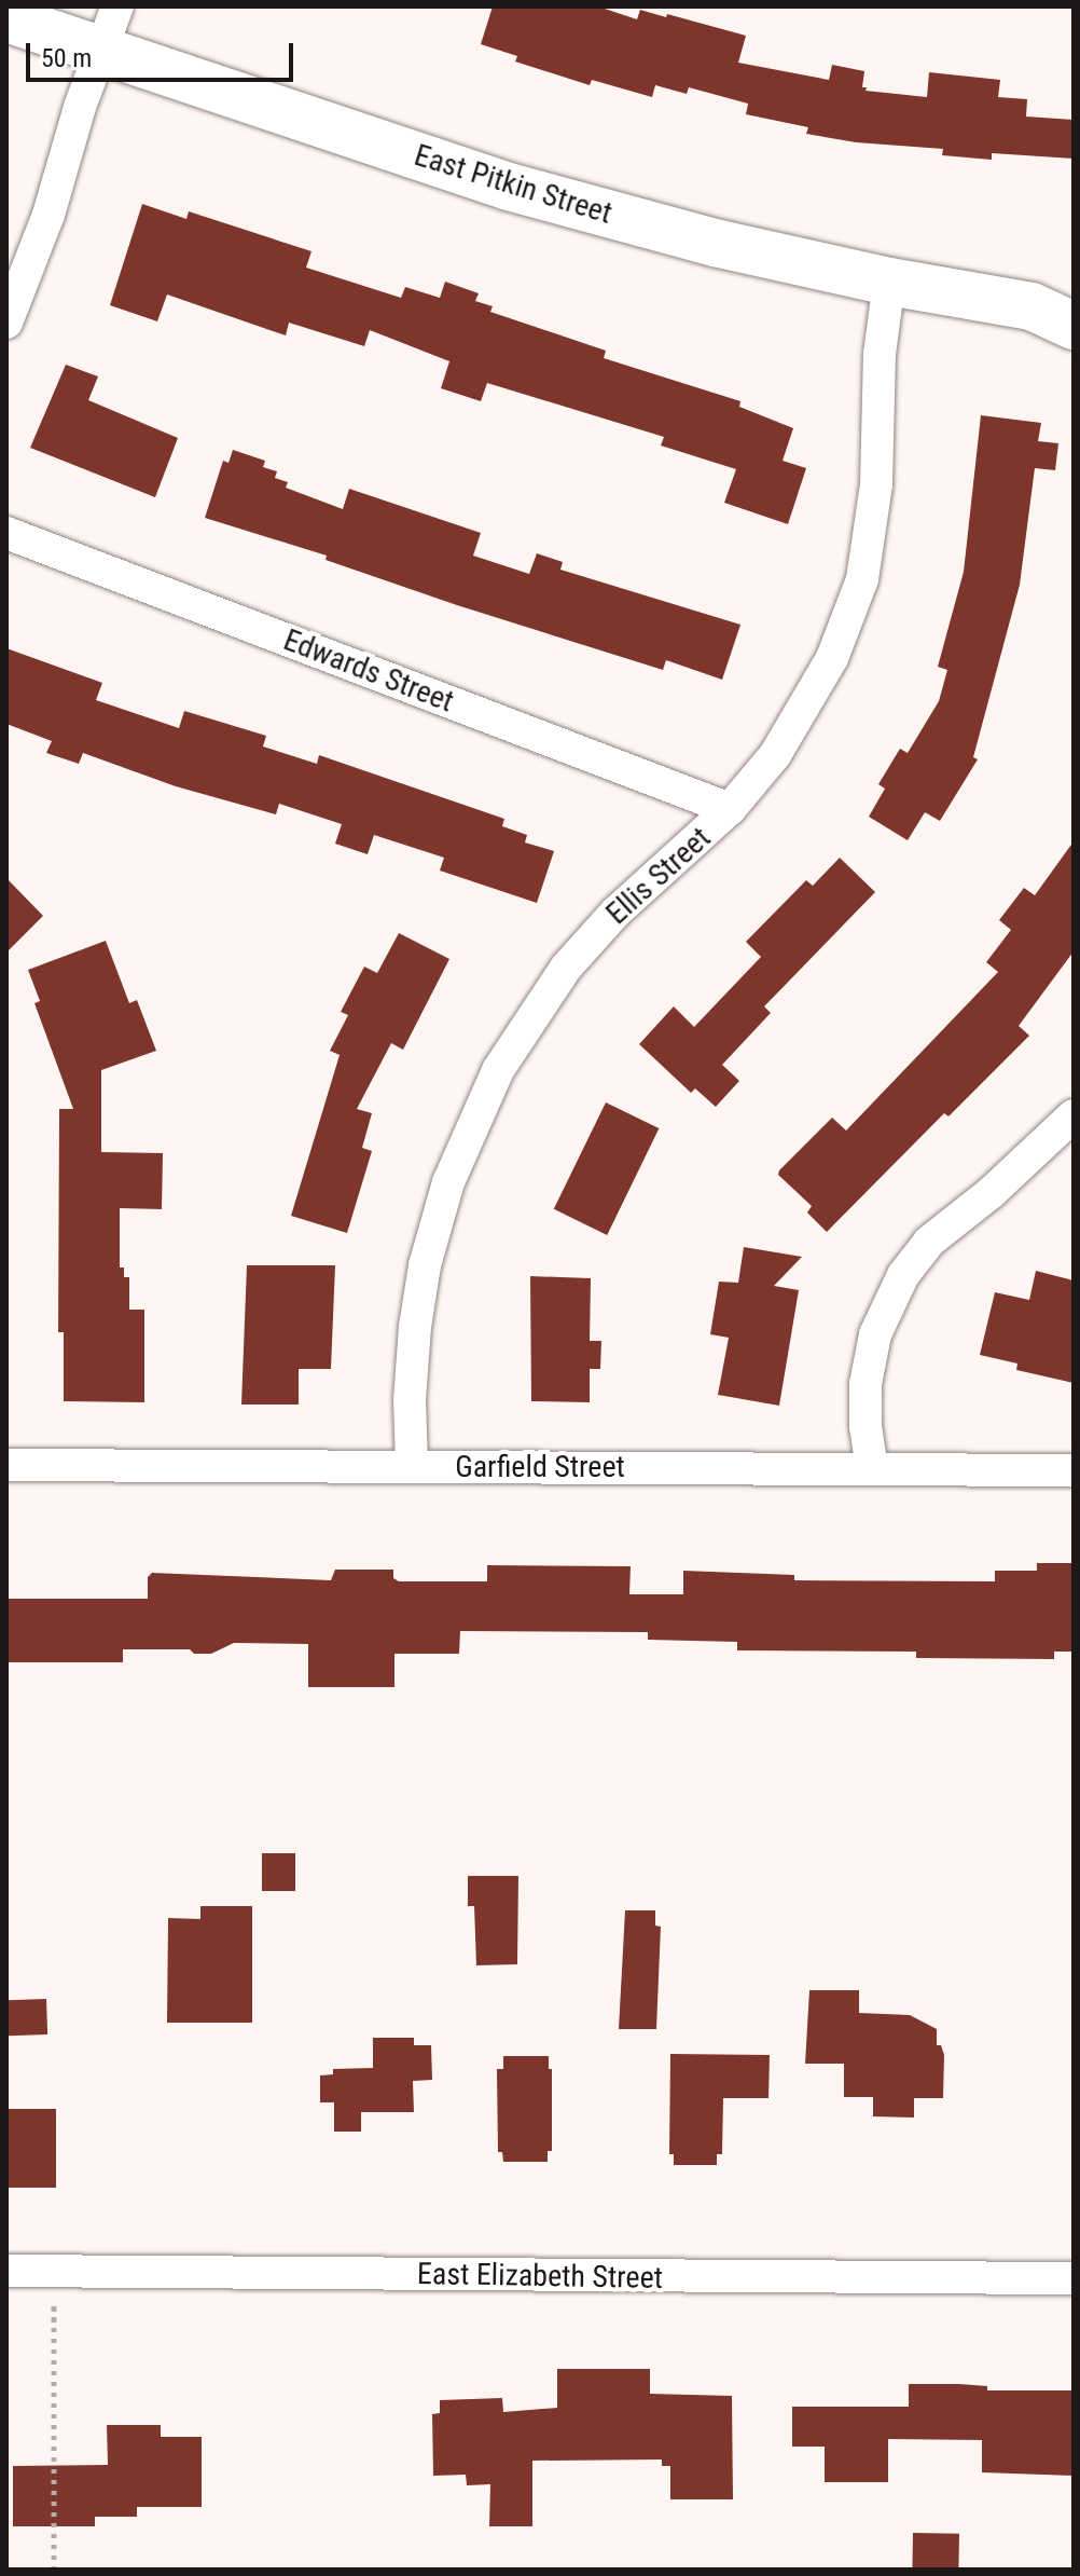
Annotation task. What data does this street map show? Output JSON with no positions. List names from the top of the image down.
{
  "streets": {
    "street": [
      "East Pitkin Street",
      "Edwards Street",
      "Ellis Street",
      "Garfield Street",
      "East Elizabeth Street"
    ]
  },
  "crossings": [
    ["East Pitkin Street", "Ellis Street"],
    ["Edwards Street", "Ellis Street"],
    ["Ellis Street", "Garfield Street"]
  ],
  "scale_bar": "50 m"
}
